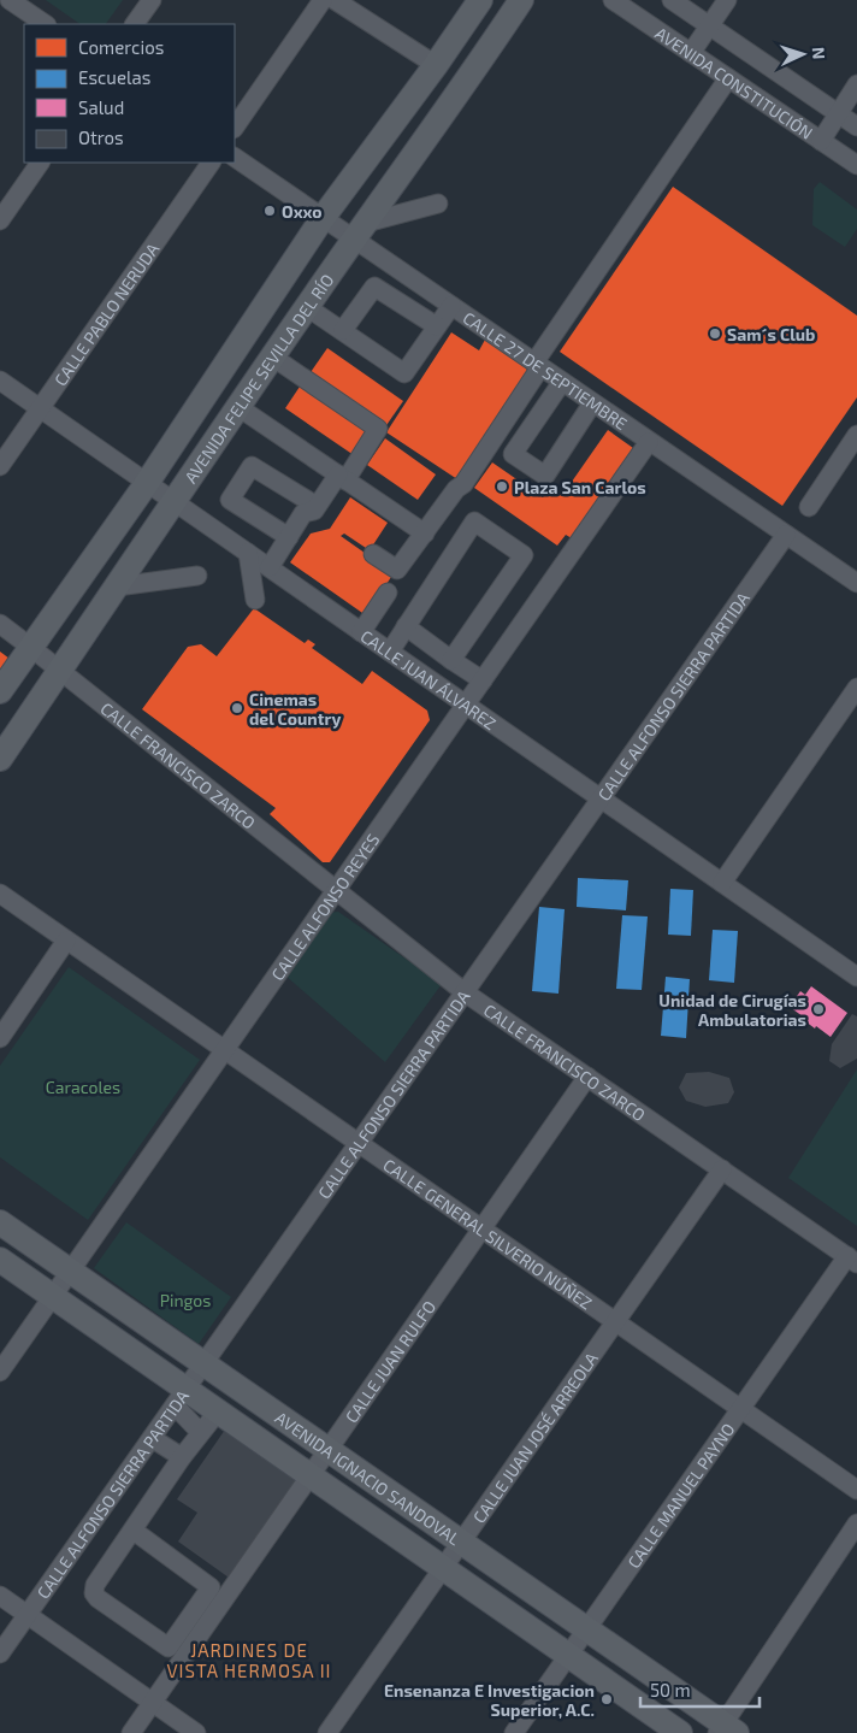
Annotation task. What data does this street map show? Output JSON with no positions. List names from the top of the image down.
{
  "streets": {
    "main road": ["AVENIDA FELIPE SEVILLA DEL RÍO", "AVENIDA IGNACIO SANDOVAL"],
    "street": [
      "AVENIDA CONSTITUCIÓN",
      "CALLE PABLO NERUDA",
      "CALLE 27 DE SEPTIEMBRE",
      "CALLE JUAN ÁLVAREZ",
      "CALLE ALFONSO SIERRA PARTIDA",
      "CALLE FRANCISCO ZARCO",
      "CALLE ALFONSO REYES",
      "CALLE GENERAL SILVERIO NÚÑEZ",
      "CALLE JUAN RULFO",
      "CALLE JUAN JOSÉ ARREOLA",
      "CALLE MANUEL PAYNO"
    ]
  },
  "crossings": [
    ["CALLE PABLO NERUDA", "CALLE JUAN ÁLVAREZ"],
    ["CALLE 27 DE SEPTIEMBRE", "AVENIDA FELIPE SEVILLA DEL RÍO"],
    ["CALLE 27 DE SEPTIEMBRE", "CALLE ALFONSO SIERRA PARTIDA"],
    ["CALLE 27 DE SEPTIEMBRE", "CALLE ALFONSO REYES"],
    ["AVENIDA FELIPE SEVILLA DEL RÍO", "CALLE JUAN ÁLVAREZ"],
    ["AVENIDA FELIPE SEVILLA DEL RÍO", "CALLE FRANCISCO ZARCO"],
    ["CALLE JUAN ÁLVAREZ", "CALLE ALFONSO SIERRA PARTIDA"],
    ["CALLE JUAN ÁLVAREZ", "CALLE ALFONSO REYES"],
    ["CALLE ALFONSO SIERRA PARTIDA", "CALLE FRANCISCO ZARCO"],
    ["CALLE ALFONSO SIERRA PARTIDA", "CALLE GENERAL SILVERIO NÚÑEZ"],
    ["CALLE ALFONSO SIERRA PARTIDA", "AVENIDA IGNACIO SANDOVAL"],
    ["CALLE FRANCISCO ZARCO", "CALLE ALFONSO REYES"],
    ["CALLE FRANCISCO ZARCO", "CALLE JUAN RULFO"],
    ["CALLE FRANCISCO ZARCO", "CALLE JUAN JOSÉ ARREOLA"],
    ["CALLE FRANCISCO ZARCO", "CALLE MANUEL PAYNO"],
    ["CALLE ALFONSO REYES", "CALLE GENERAL SILVERIO NÚÑEZ"],
    ["CALLE ALFONSO REYES", "AVENIDA IGNACIO SANDOVAL"],
    ["CALLE GENERAL SILVERIO NÚÑEZ", "CALLE JUAN RULFO"],
    ["CALLE GENERAL SILVERIO NÚÑEZ", "CALLE JUAN JOSÉ ARREOLA"],
    ["CALLE GENERAL SILVERIO NÚÑEZ", "CALLE MANUEL PAYNO"],
    ["CALLE JUAN RULFO", "AVENIDA IGNACIO SANDOVAL"],
    ["CALLE JUAN JOSÉ ARREOLA", "AVENIDA IGNACIO SANDOVAL"],
    ["AVENIDA IGNACIO SANDOVAL", "CALLE MANUEL PAYNO"]
  ],
  "districts": ["JARDINES DE VISTA HERMOSA II"],
  "parks": ["Caracoles", "Pingos"],
  "places": [
    "Oxxo",
    "Sam´s Club",
    "Plaza San Carlos",
    "Cinemas del Country",
    "Unidad de Cirugías Ambulatorias",
    "Ensenanza E Investigacion Superior, A.C."
  ],
  "legend": [
    "Comercios",
    "Escuelas",
    "Salud",
    "Otros"
  ],
  "scale_bar": "50 m",
  "north": "right"
}
